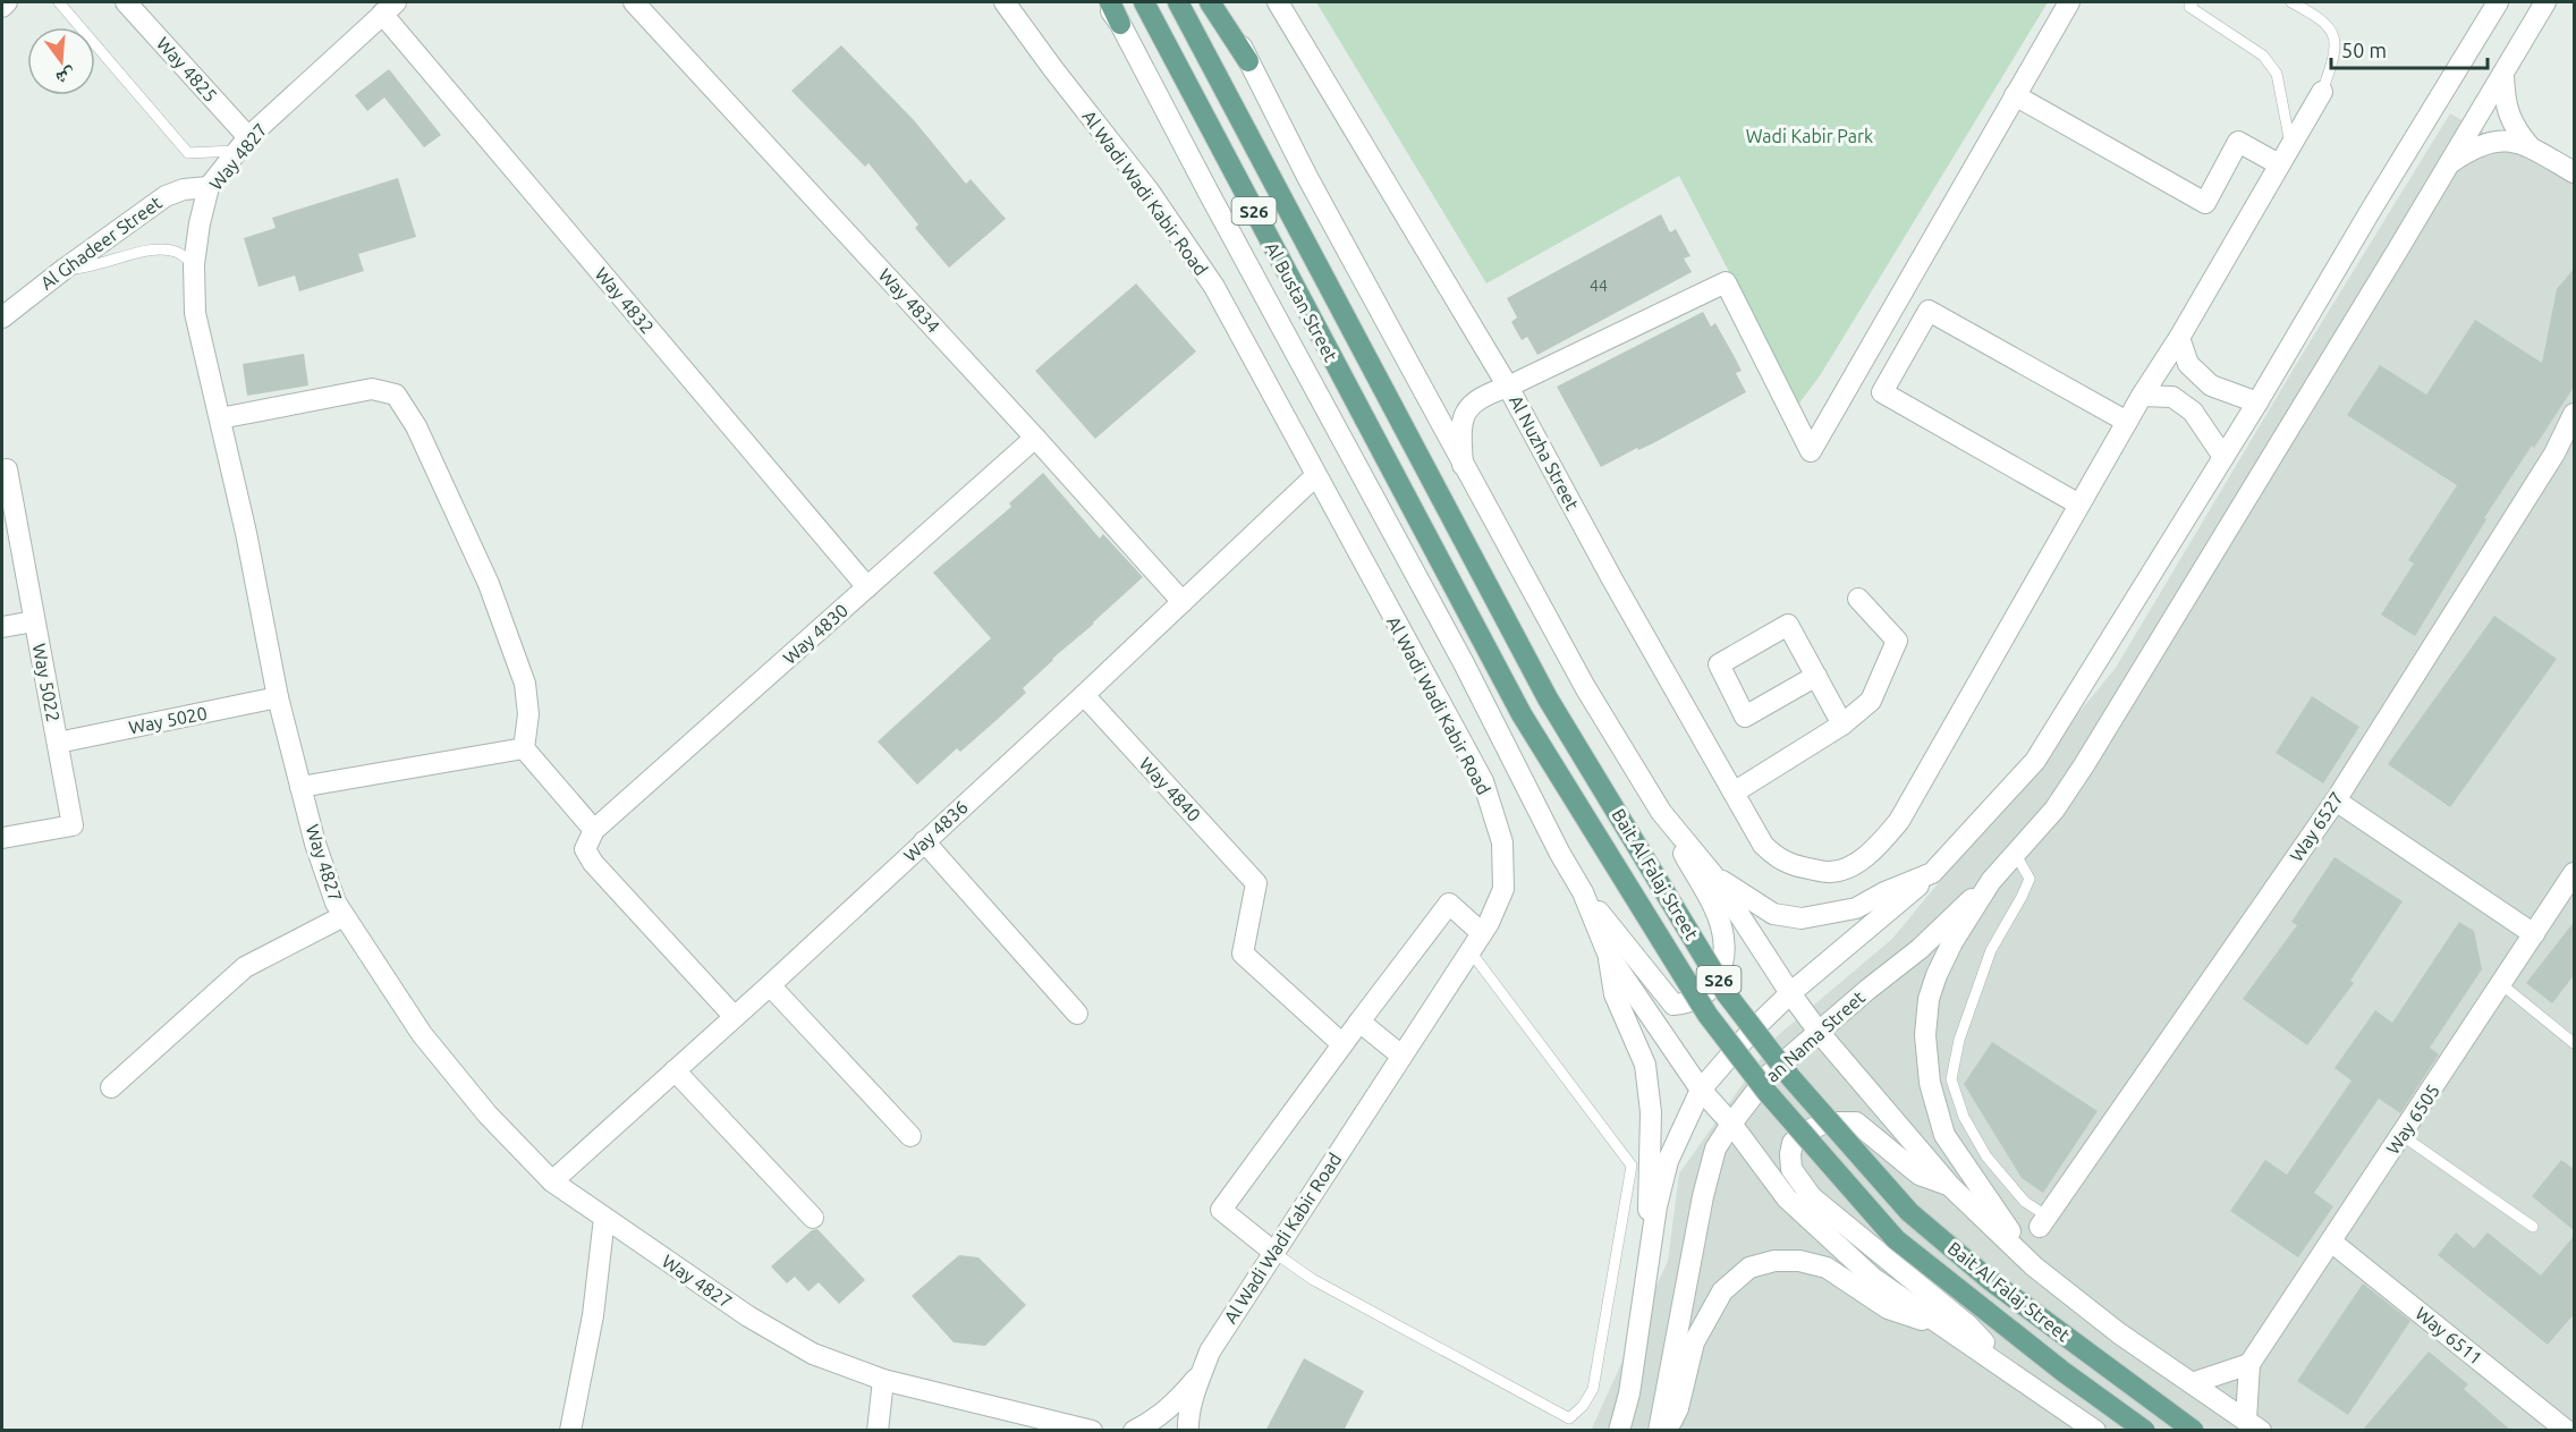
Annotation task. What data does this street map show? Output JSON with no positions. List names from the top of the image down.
{
  "streets": {
    "main road": ["S26", "Al Bustan Street", "Bait Al Falaj Street"],
    "street": [
      "Way 4825",
      "Way 4827",
      "Al Wadi Wadi Kabir Road",
      "Al Ghadeer Street",
      "Way 4832",
      "Way 4834",
      "Al Nuzha Street",
      "Way 4830",
      "Way 5022",
      "Way 5020",
      "Way 4840",
      "Way 6527",
      "Way 4836",
      "an Nama Street",
      "Way 6505",
      "Way 6511"
    ]
  },
  "crossings": [
    ["Way 4825", "Way 4827"],
    ["Way 4827", "Al Ghadeer Street"],
    ["Way 4827", "Way 4832"],
    ["Way 4827", "Way 5020"],
    ["Way 4827", "Way 4836"],
    ["Al Wadi Wadi Kabir Road", "Way 4836"],
    ["Way 4832", "Way 4830"],
    ["Way 4834", "Way 4830"],
    ["Way 4834", "Way 4836"],
    ["Al Bustan Street", "Bait Al Falaj Street"],
    ["Way 5022", "Way 5020"],
    ["Way 4840", "Way 4836"],
    ["Way 6505", "Way 6511"]
  ],
  "parks": ["Wadi Kabir Park"],
  "house_numbers": ["44"],
  "scale_bar": "50 m",
  "north": "bottom"
}
